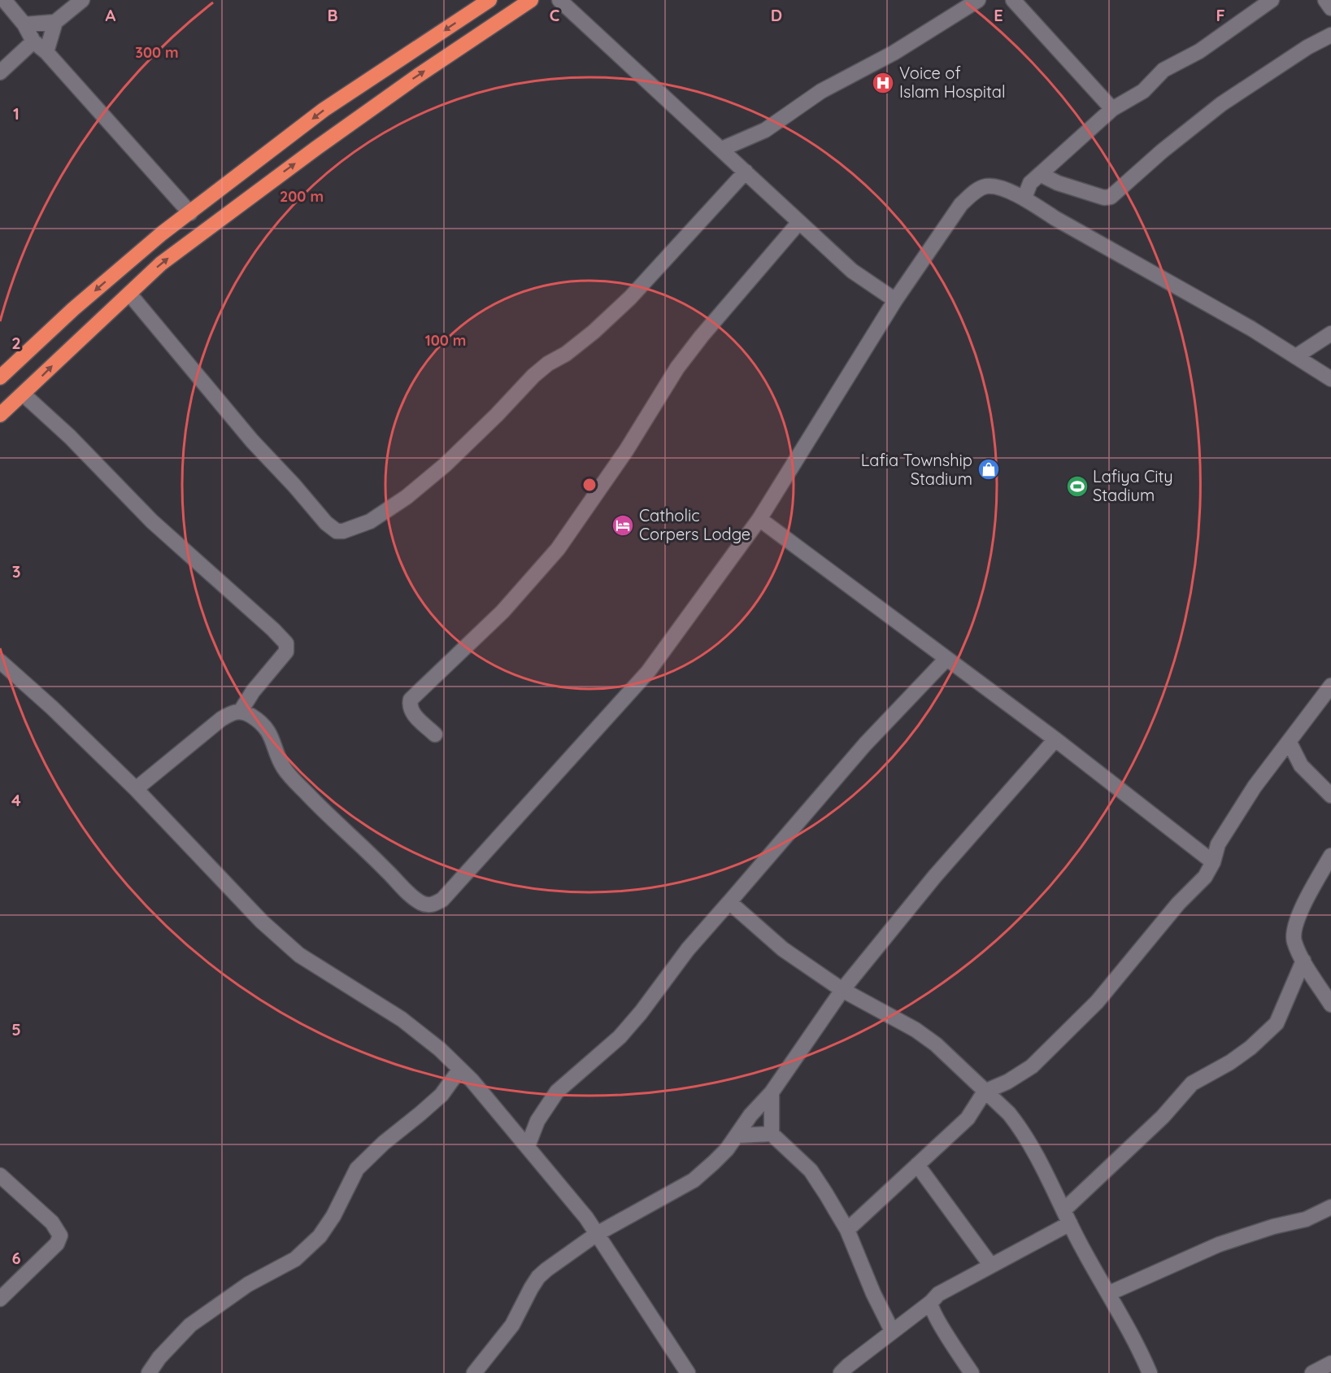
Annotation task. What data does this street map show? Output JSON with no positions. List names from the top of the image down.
{
  "places": {
    "hospital": ["Voice of Islam Hospital"],
    "shop": ["Lafia Township Stadium"],
    "sports": ["Lafiya City Stadium"],
    "hotel": ["Catholic Corpers Lodge"]
  },
  "grid": {
    "columns": [
      "A",
      "B",
      "C",
      "D",
      "E",
      "F"
    ],
    "rows": [
      "1",
      "2",
      "3",
      "4",
      "5",
      "6"
    ]
  },
  "rings": ["300 m", "200 m", "100 m"]
}
